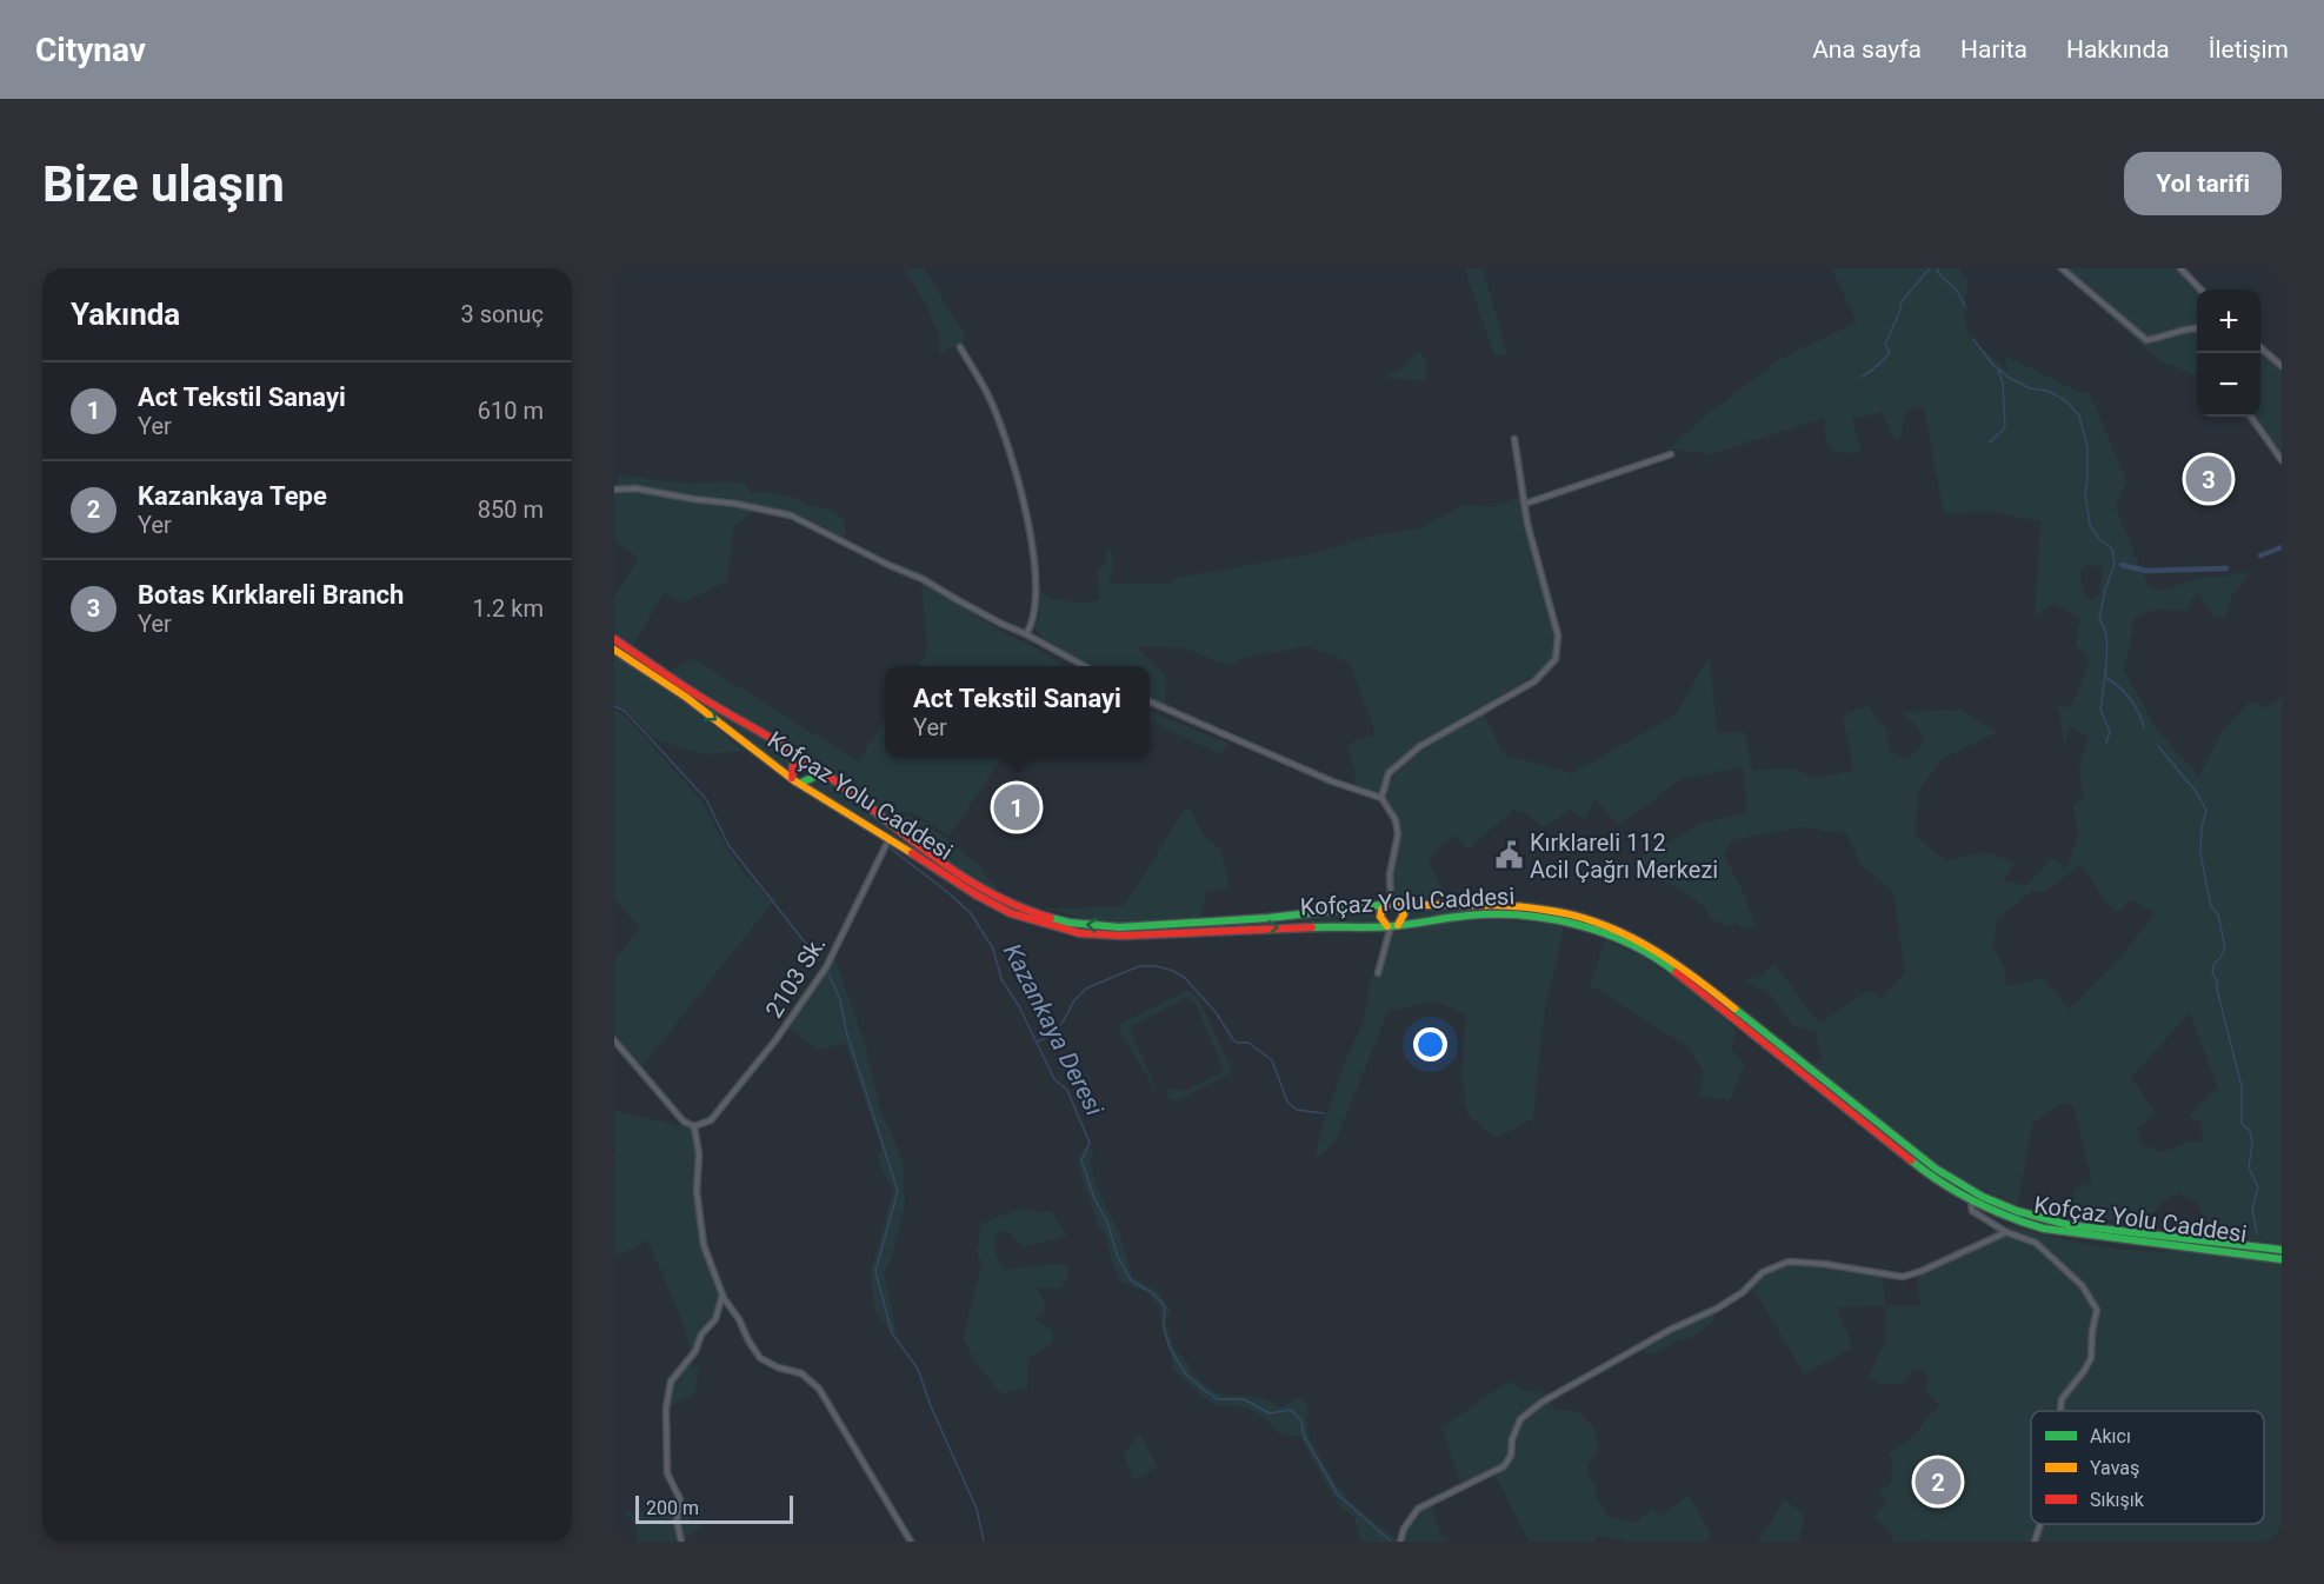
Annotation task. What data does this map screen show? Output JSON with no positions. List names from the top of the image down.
{
  "streets": {
    "main road": ["Kofçaz Yolu Caddesi"],
    "street": ["2103 Sk."]
  },
  "crossings": [
    ["Kofçaz Yolu Caddesi", "2103 Sk."]
  ],
  "water": ["Kazankaya Deresi"],
  "places": {
    "public building": ["Kırklareli 112 Acil Çağrı Merkezi"]
  },
  "legend": ["Akıcı", "Yavaş", "Sıkışık"],
  "scale_bar": "200 m",
  "page": {
    "header": "Citynav",
    "nav": [
      "Ana sayfa",
      "Harita",
      "Hakkında",
      "İletişim"
    ],
    "buttons": "Yol tarifi",
    "title": "Bize ulaşın",
    "heading": ["Yakında", "3 sonuç"],
    "map_buttons": ["+", "−"],
    "list": [
      {
        "mark": "1",
        "name": "Act Tekstil Sanayi",
        "note": "Yer",
        "value": "610 m"
      },
      {
        "mark": "2",
        "name": "Kazankaya Tepe",
        "note": "Yer",
        "value": "850 m"
      },
      {
        "mark": "3",
        "name": "Botas Kırklareli Branch",
        "note": "Yer",
        "value": "1.2 km"
      }
    ],
    "pins": ["3", "1", "2"],
    "popup": ["Act Tekstil Sanayi", "Yer"],
    "scale": "200 m"
  }
}
